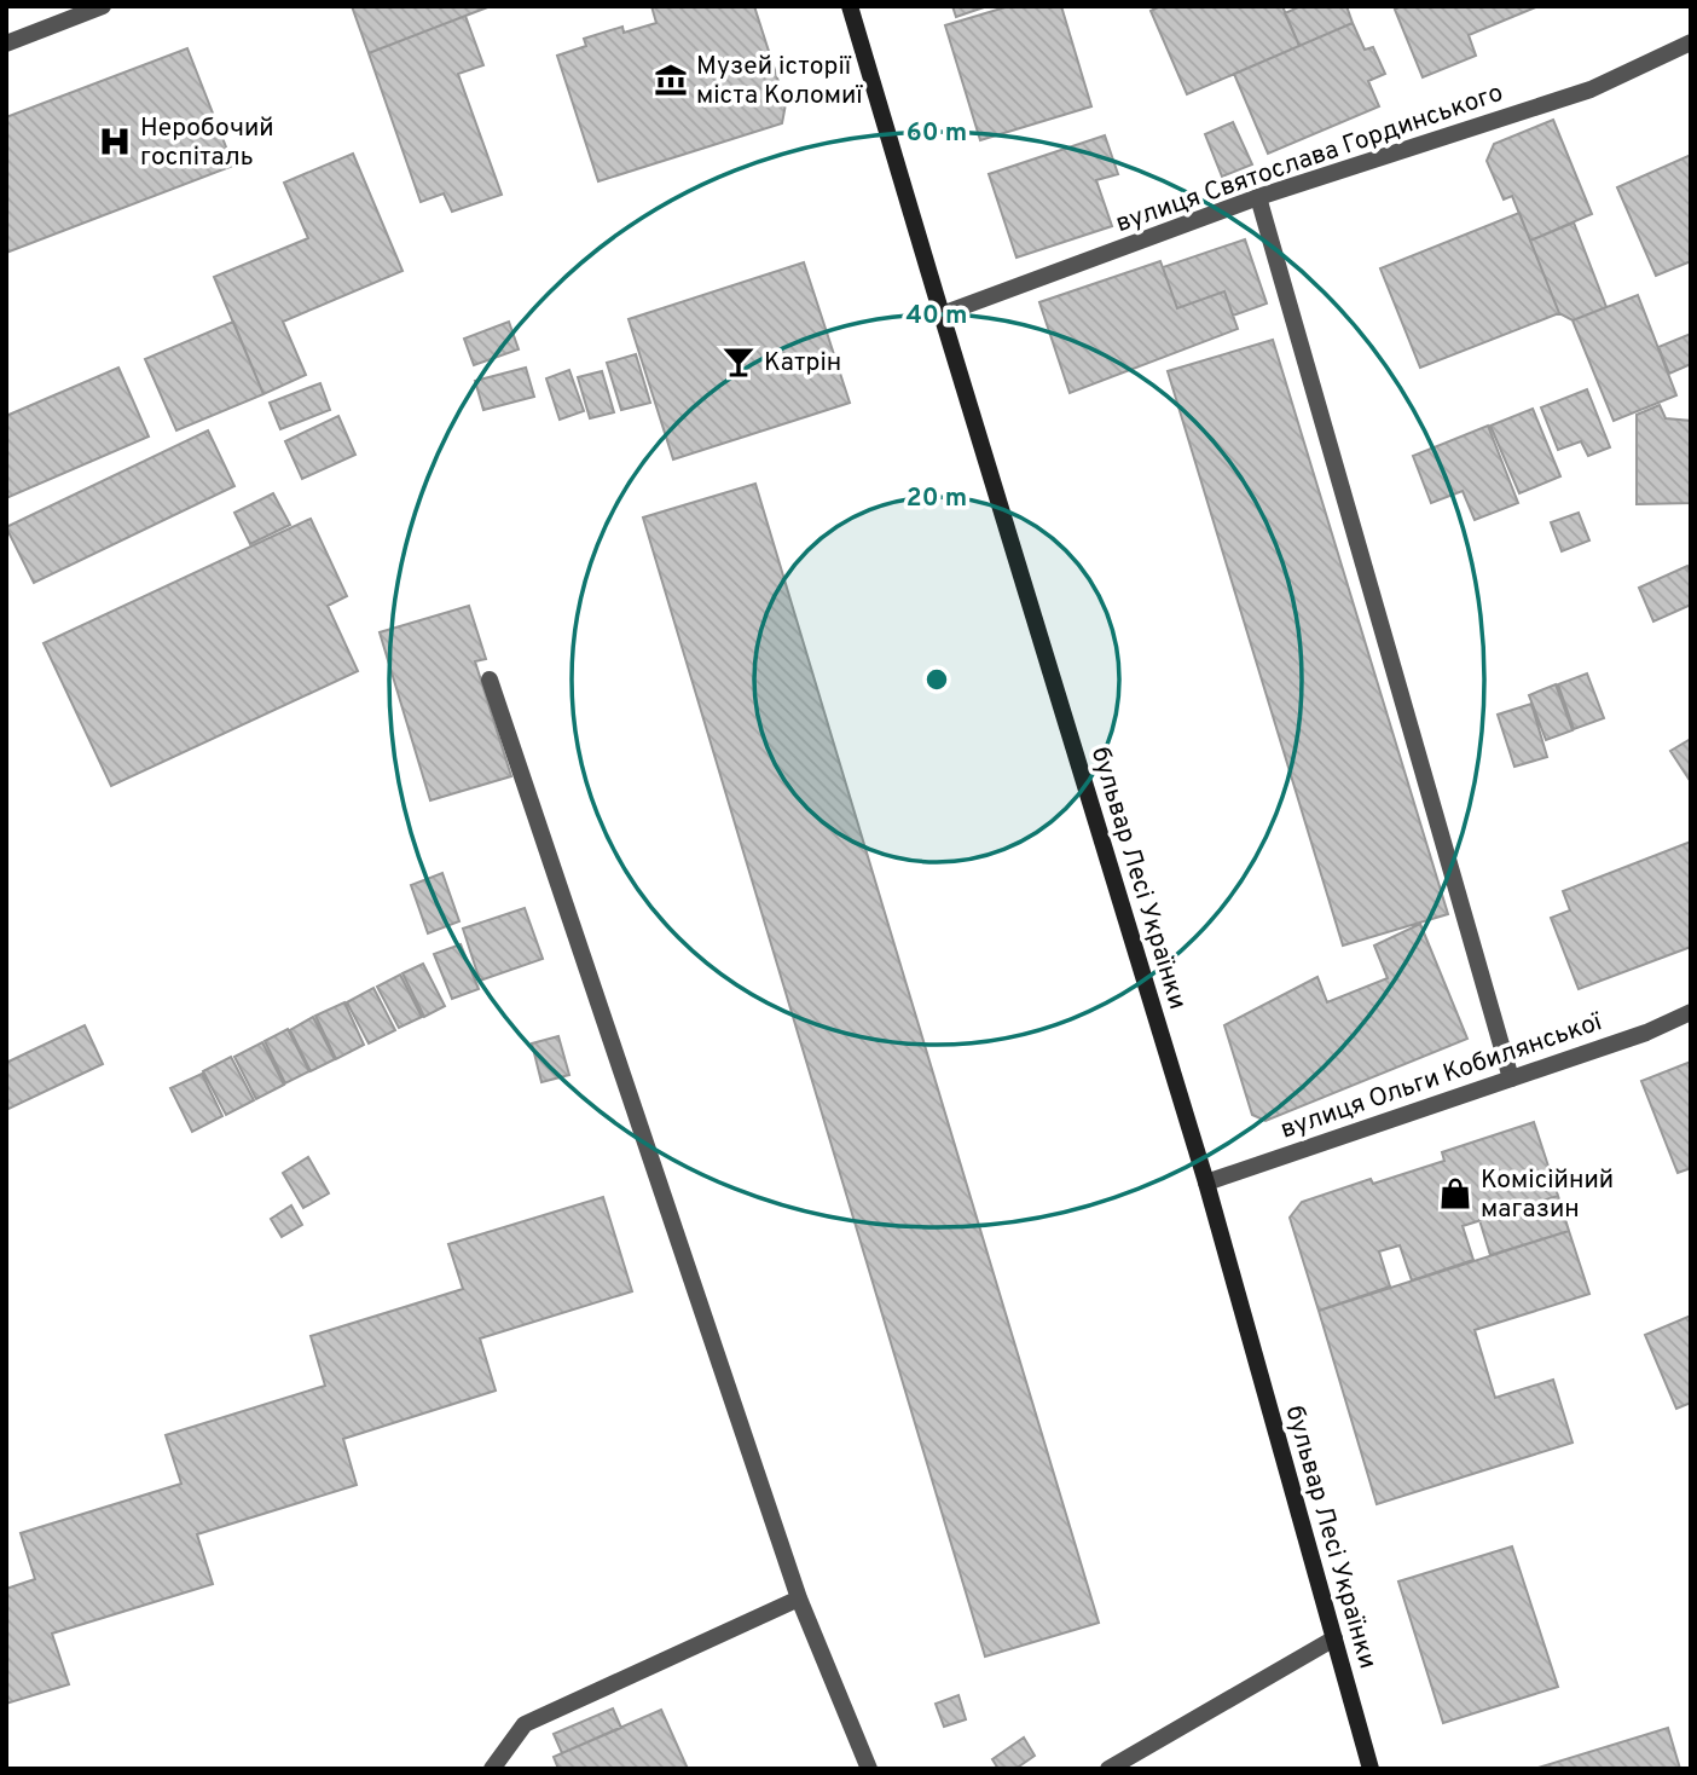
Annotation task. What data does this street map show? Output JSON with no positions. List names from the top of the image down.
{
  "streets": {
    "street": ["вулиця Святослава Гординського", "бульвар Лесі Українки", "вулиця Ольги Кобилянської"]
  },
  "crossings": [
    ["вулиця Святослава Гординського", "бульвар Лесі Українки"],
    ["бульвар Лесі Українки", "вулиця Ольги Кобилянської"]
  ],
  "places": {
    "museum": ["Музей історії міста Коломиї"],
    "hospital": ["Неробочий госпіталь"],
    "bar": ["Катрін"],
    "shop": ["Комісійний магазин"]
  },
  "rings": ["60 m", "40 m", "20 m"]
}
